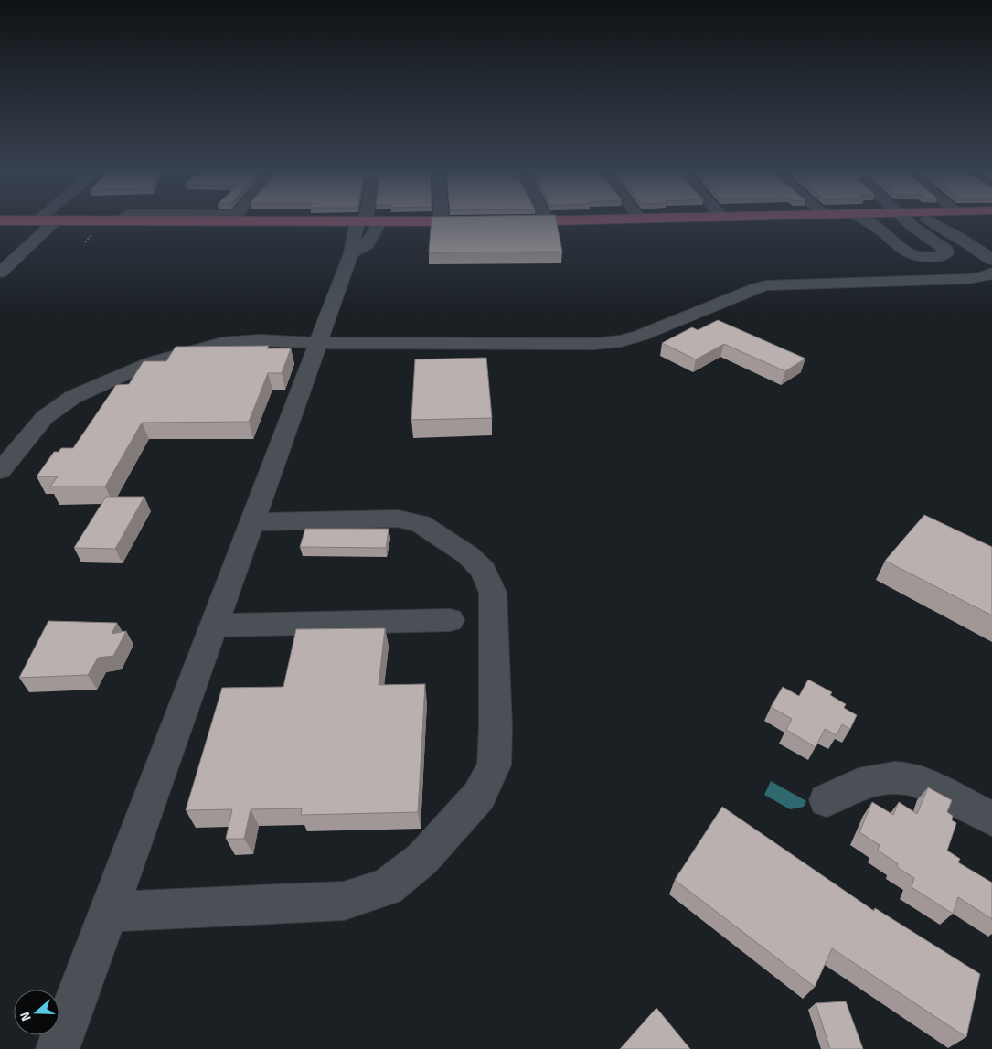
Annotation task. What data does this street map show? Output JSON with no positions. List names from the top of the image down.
{
  "north": "left"
}
